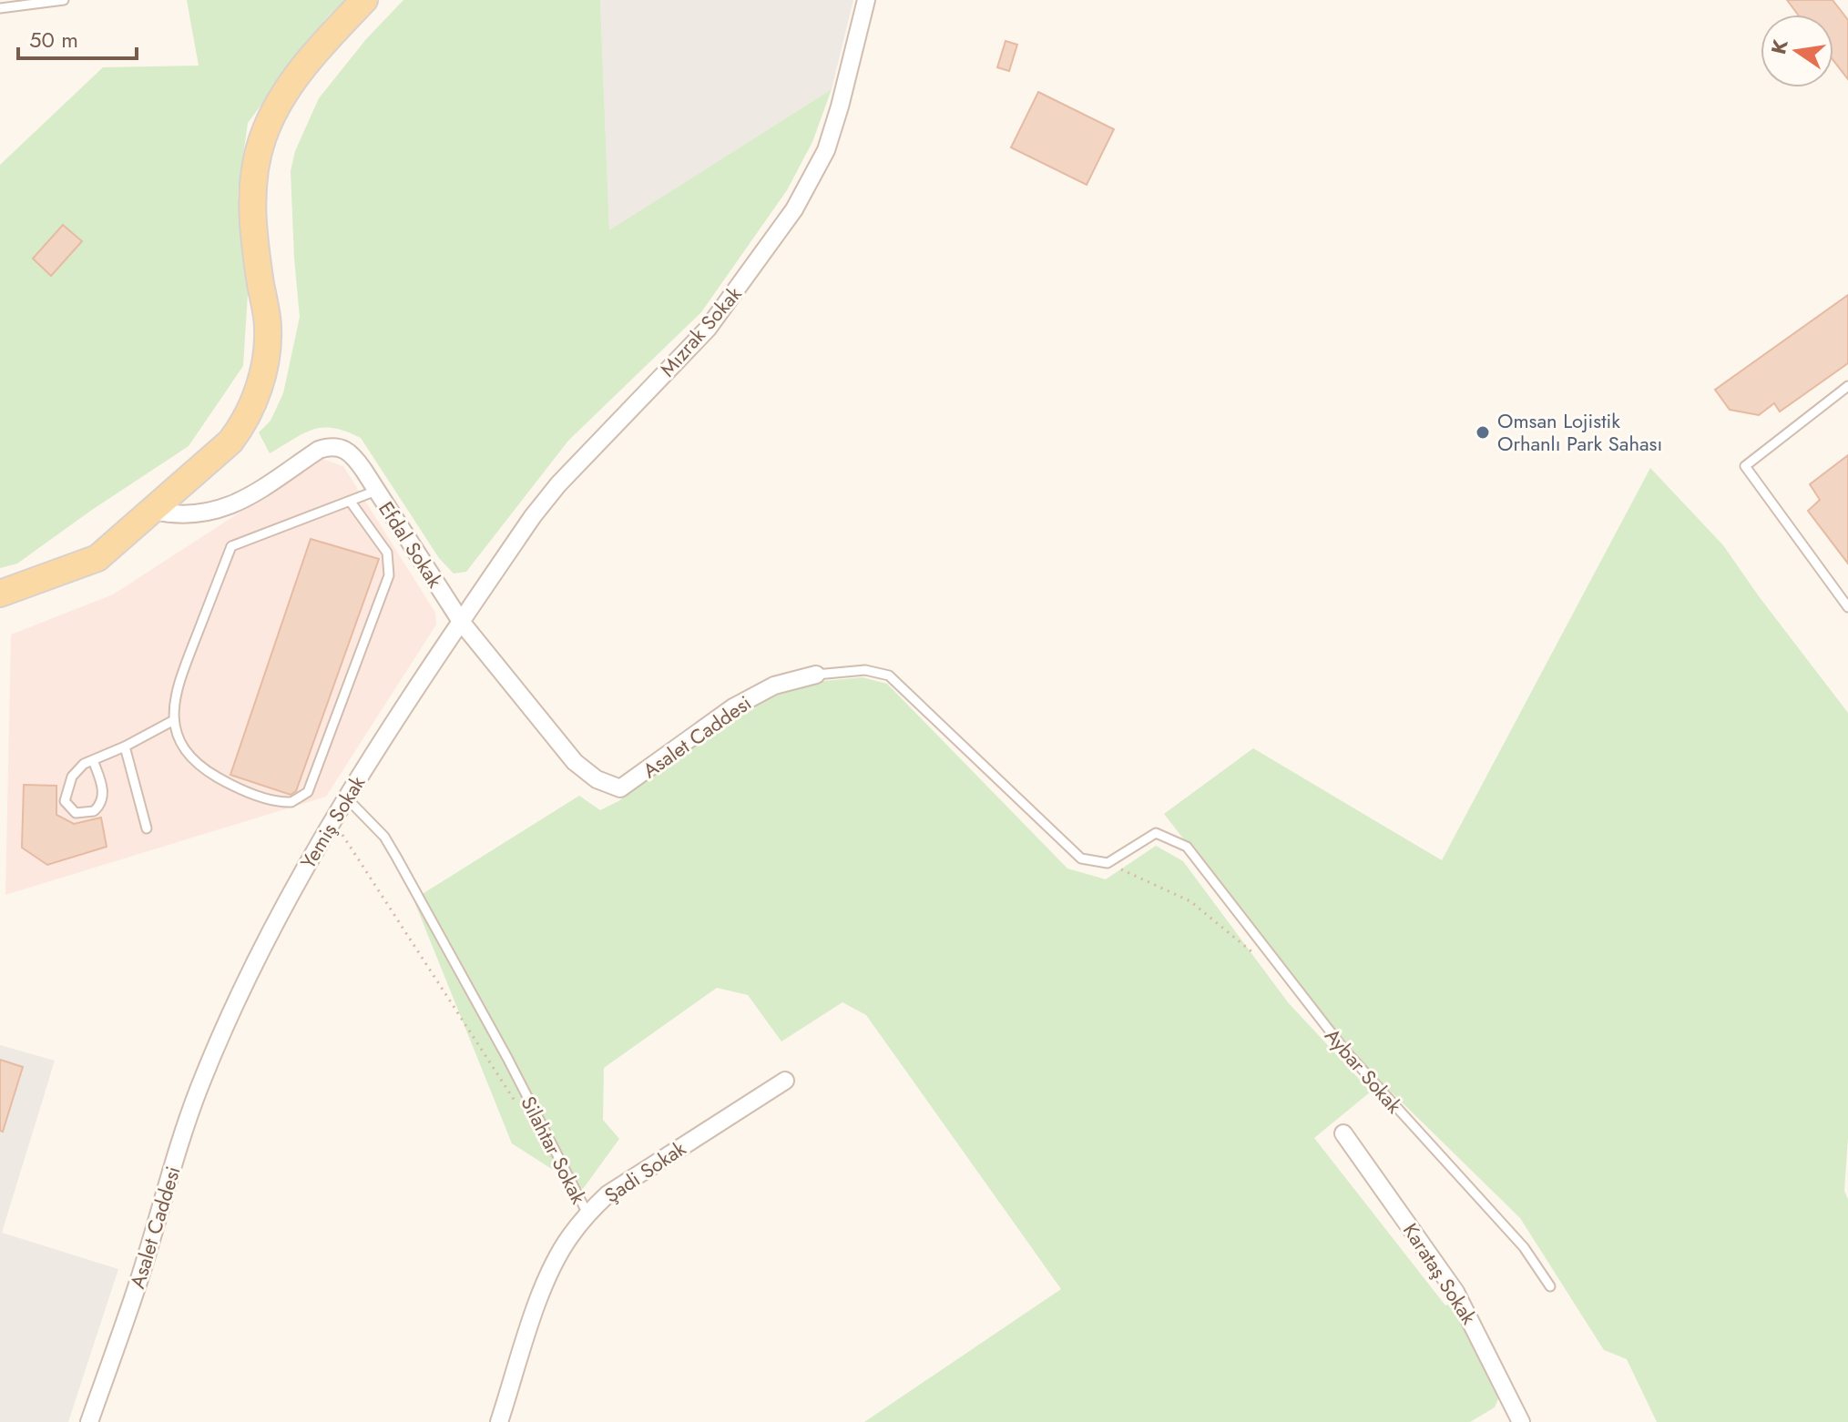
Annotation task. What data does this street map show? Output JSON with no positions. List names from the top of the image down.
{
  "streets": {
    "street": [
      "Mızrak Sokak",
      "Efdal Sokak",
      "Asalet Caddesi",
      "Yemiş Sokak",
      "Şadi Sokak",
      "Karataş Sokak"
    ],
    "lane": ["Aybar Sokak", "Silahtar Sokak"]
  },
  "crossings": [
    ["Mızrak Sokak", "Efdal Sokak"],
    ["Mızrak Sokak", "Yemiş Sokak"],
    ["Efdal Sokak", "Asalet Caddesi"],
    ["Efdal Sokak", "Yemiş Sokak"],
    ["Asalet Caddesi", "Yemiş Sokak"],
    ["Yemiş Sokak", "Silahtar Sokak"],
    ["Silahtar Sokak", "Şadi Sokak"]
  ],
  "places": ["Omsan Lojistik Orhanlı Park Sahası"],
  "scale_bar": "50 m",
  "north": "left"
}
